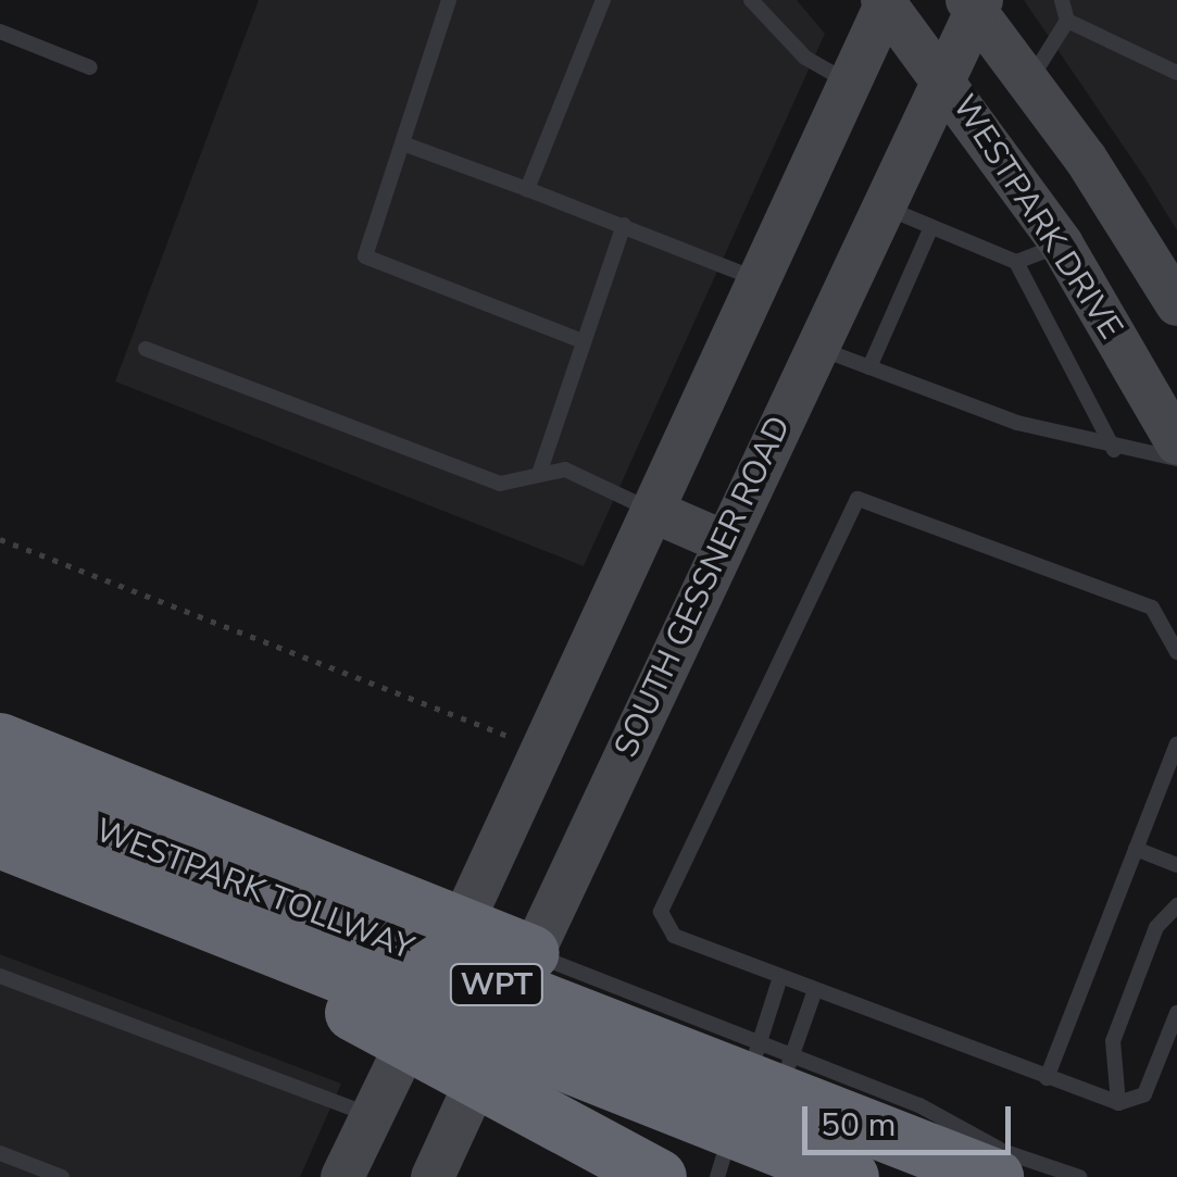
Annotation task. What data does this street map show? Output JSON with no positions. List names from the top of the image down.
{
  "streets": {
    "highway": ["WESTPARK TOLLWAY", "WPT"],
    "main road": ["WESTPARK DRIVE", "SOUTH GESSNER ROAD"]
  },
  "crossings": [
    ["WESTPARK DRIVE", "SOUTH GESSNER ROAD"]
  ],
  "scale_bar": "50 m"
}
